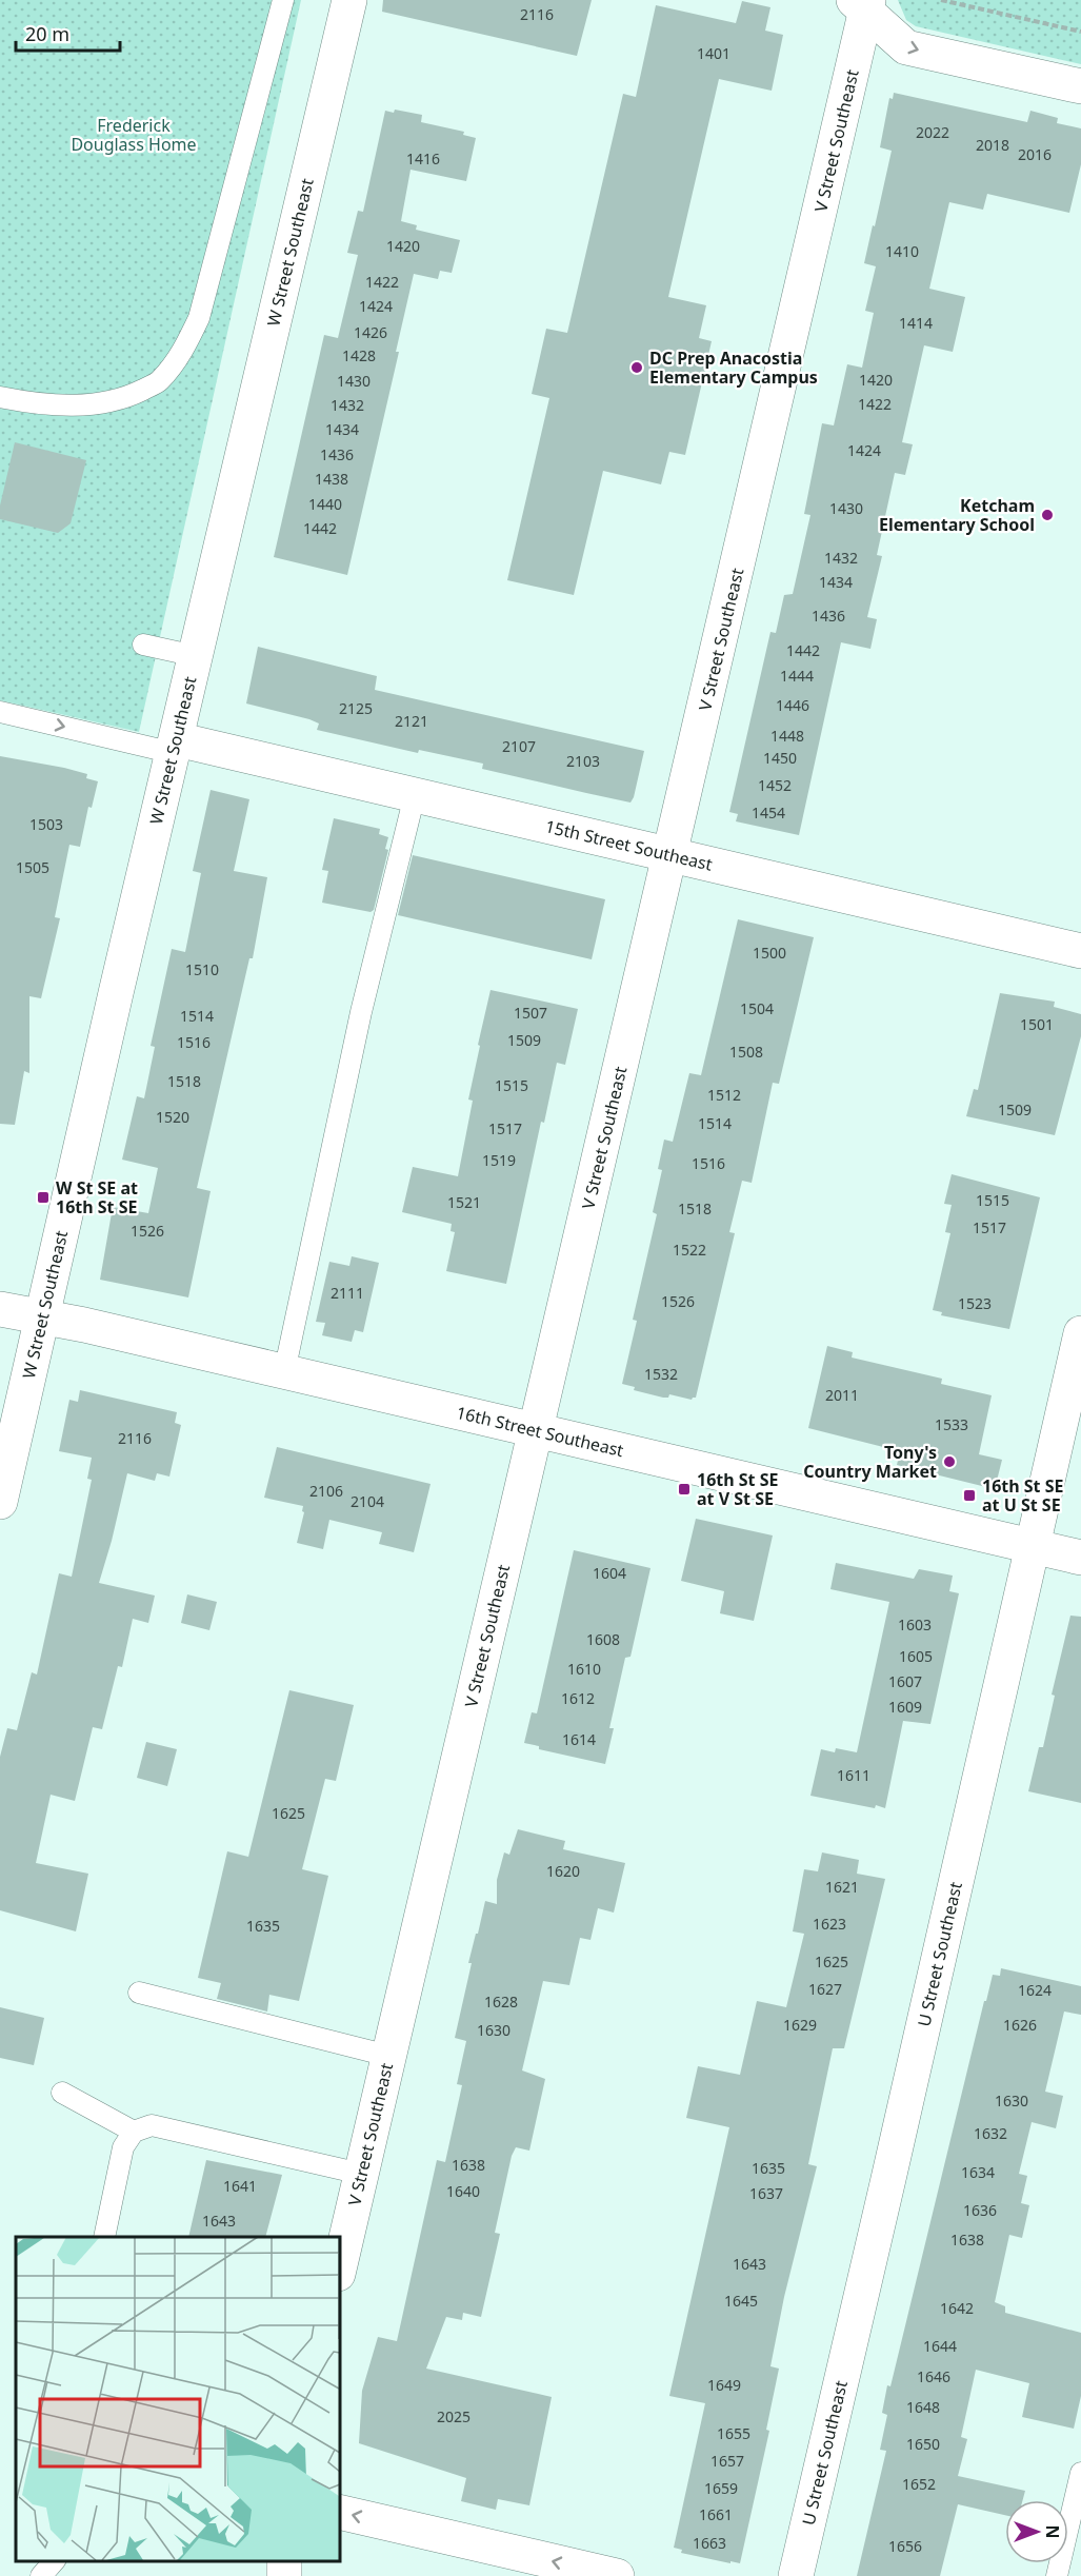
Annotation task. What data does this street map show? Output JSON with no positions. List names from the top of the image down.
{
  "streets": {
    "street": [
      "V Street Southeast",
      "W Street Southeast",
      "15th Street Southeast",
      "16th Street Southeast",
      "U Street Southeast"
    ]
  },
  "crossings": [
    ["V Street Southeast", "15th Street Southeast"],
    ["V Street Southeast", "16th Street Southeast"],
    ["W Street Southeast", "15th Street Southeast"],
    ["W Street Southeast", "16th Street Southeast"],
    ["16th Street Southeast", "U Street Southeast"]
  ],
  "parks": ["Frederick Douglass Home"],
  "places": {
    "other": ["DC Prep Anacostia Elementary Campus", "Ketcham Elementary School", "Tony's Country Market"],
    "transit": ["W St SE at 16th St SE", "16th St SE at V St SE", "16th St SE at U St SE"]
  },
  "house_numbers": [
    "2116",
    "1401",
    "2022",
    "2018",
    "2016",
    "1416",
    "1420",
    "1410",
    "1422",
    "1424",
    "1414",
    "1426",
    "1428",
    "1420",
    "1430",
    "1422",
    "1432",
    "1434",
    "1424",
    "1436",
    "1438",
    "1440",
    "1430",
    "1442",
    "1432",
    "1434",
    "1436",
    "1442",
    "1444",
    "1446",
    "2125",
    "2121",
    "1448",
    "2107",
    "1450",
    "2103",
    "1452",
    "1454",
    "1503",
    "1505",
    "1500",
    "1510",
    "1504",
    "1507",
    "1514",
    "1501",
    "1509",
    "1516",
    "1508",
    "1518",
    "1515",
    "1512",
    "1509",
    "1520",
    "1514",
    "1517",
    "1519",
    "1516",
    "1515",
    "1521",
    "1518",
    "1517",
    "1526",
    "1522",
    "2111",
    "1526",
    "1523",
    "1532",
    "2011",
    "1533",
    "2116",
    "2106",
    "2104",
    "1604",
    "1603",
    "1608",
    "1605",
    "1610",
    "1607",
    "1612",
    "1609",
    "1614",
    "1611",
    "1625",
    "1620",
    "1621",
    "1623",
    "1635",
    "1625",
    "1627",
    "1624",
    "1628",
    "1629",
    "1626",
    "1630",
    "1630",
    "1632",
    "1638",
    "1635",
    "1634",
    "1641",
    "1640",
    "1637",
    "1636",
    "1643",
    "1638",
    "1643",
    "1645",
    "1642",
    "1644",
    "1646",
    "1649",
    "1648",
    "2025",
    "1655",
    "1650",
    "1657",
    "1652",
    "1659",
    "1661",
    "1663",
    "1656"
  ],
  "scale_bar": "20 m",
  "north": "right"
}
